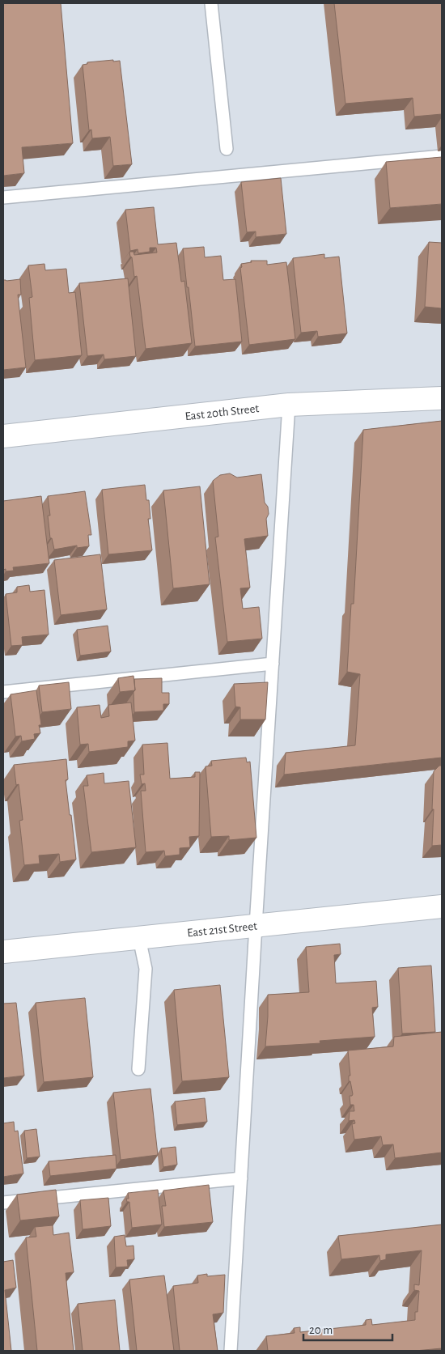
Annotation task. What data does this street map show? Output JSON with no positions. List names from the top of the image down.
{
  "streets": {
    "street": ["East 20th Street", "East 21st Street"]
  },
  "scale_bar": "20 m"
}
